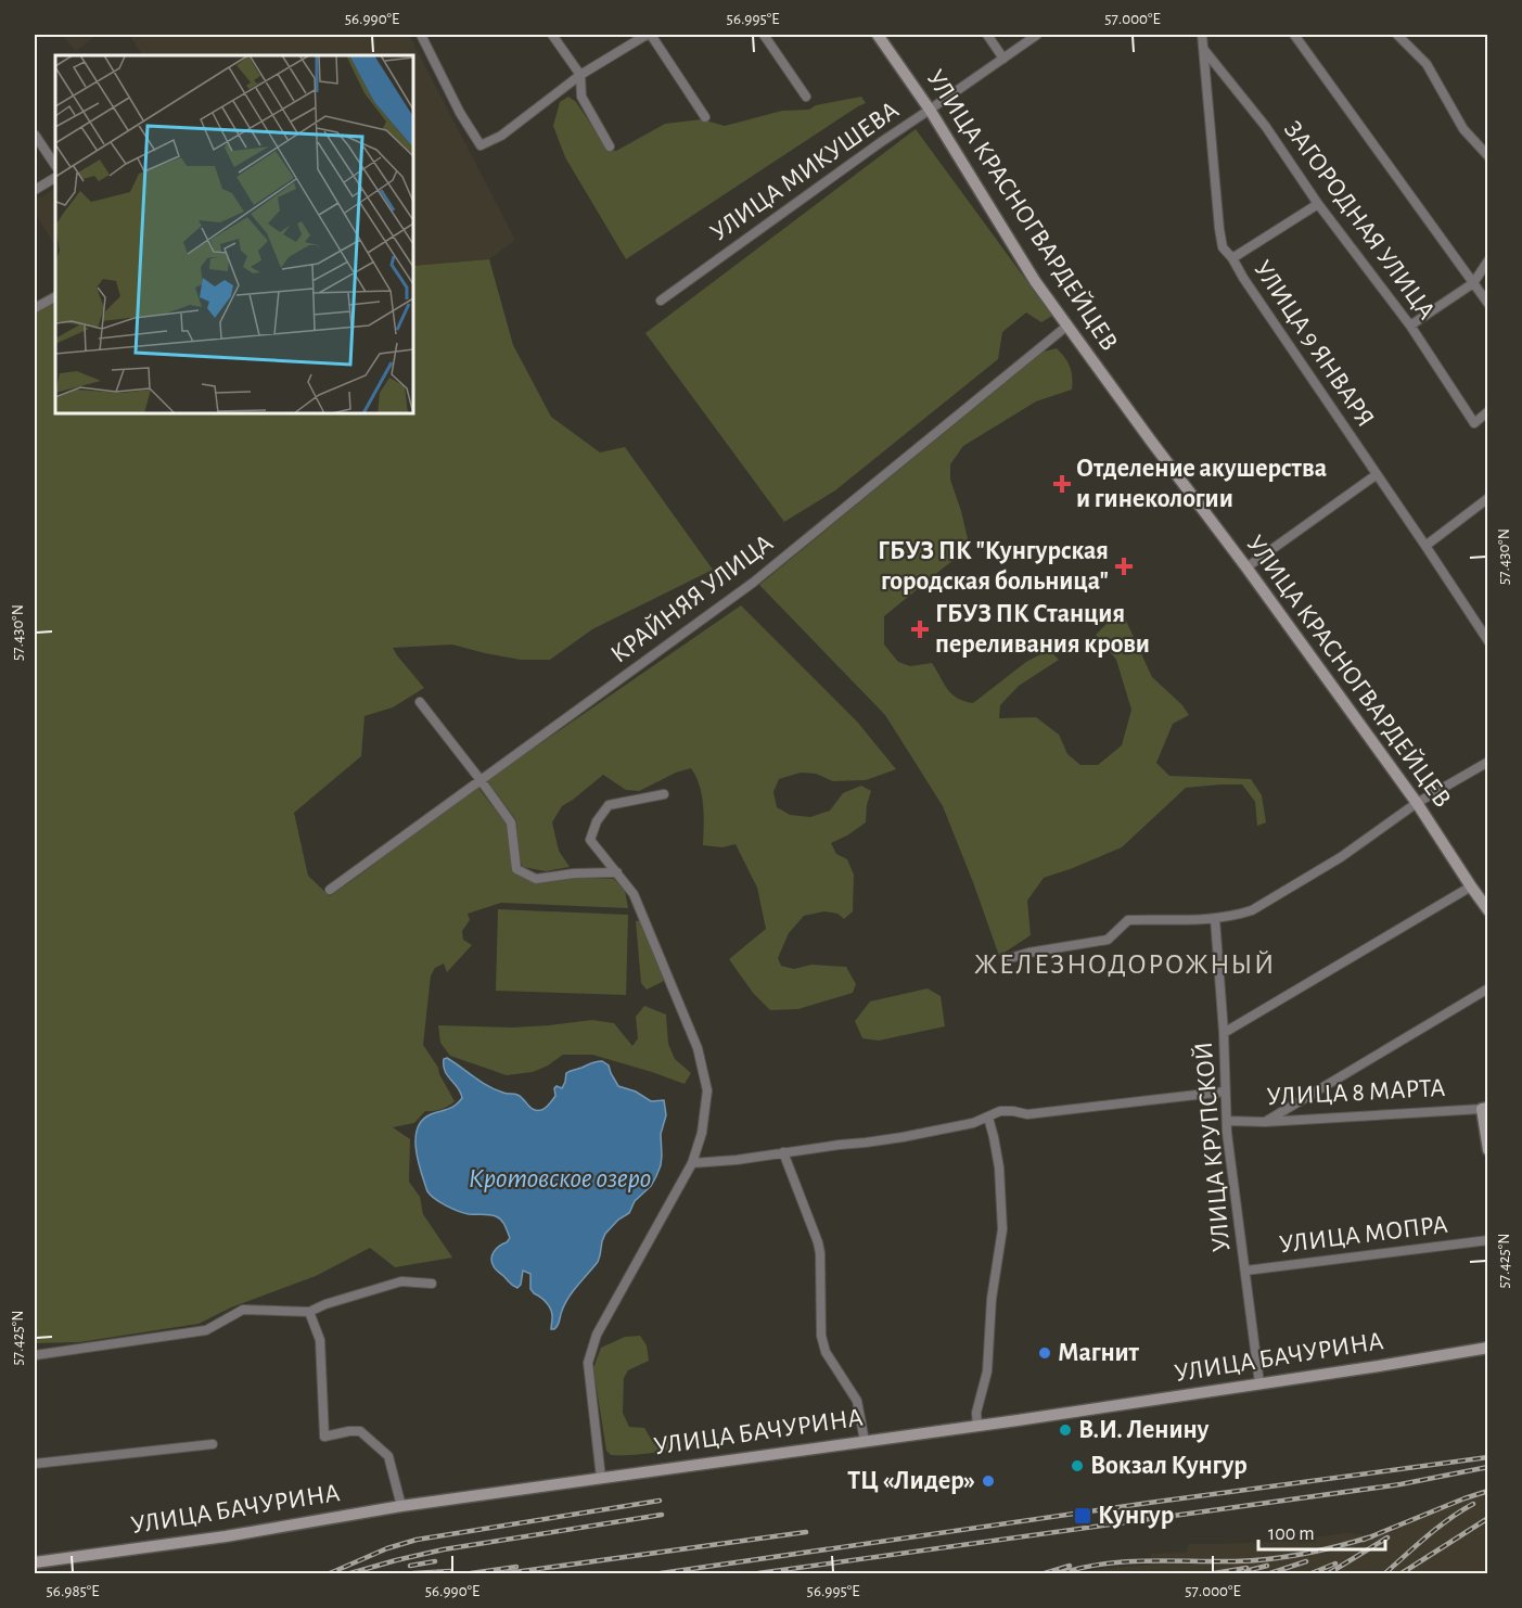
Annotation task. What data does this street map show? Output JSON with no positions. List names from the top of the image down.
{
  "streets": {
    "street": [
      "УЛИЦА МИКУШЕВА",
      "УЛИЦА КРАСНОГВАРДЕЙЦЕВ",
      "ЗАГОРОДНАЯ УЛИЦА",
      "УЛИЦА 9 ЯНВАРЯ",
      "КРАЙНЯЯ УЛИЦА",
      "УЛИЦА 8 МАРТА",
      "УЛИЦА КРУПСКОЙ",
      "УЛИЦА МОПРА",
      "УЛИЦА БАЧУРИНА"
    ]
  },
  "crossings": [
    ["УЛИЦА МИКУШЕВА", "УЛИЦА КРАСНОГВАРДЕЙЦЕВ"],
    ["УЛИЦА КРАСНОГВАРДЕЙЦЕВ", "КРАЙНЯЯ УЛИЦА"],
    ["ЗАГОРОДНАЯ УЛИЦА", "УЛИЦА 9 ЯНВАРЯ"],
    ["УЛИЦА 8 МАРТА", "УЛИЦА КРУПСКОЙ"],
    ["УЛИЦА КРУПСКОЙ", "УЛИЦА МОПРА"],
    ["УЛИЦА КРУПСКОЙ", "УЛИЦА БАЧУРИНА"]
  ],
  "districts": ["ЖЕЛЕЗНОДОРОЖНЫЙ"],
  "water": ["Кротовское озеро"],
  "places": {
    "health": ["Отделение акушерства и гинекологии", "ГБУЗ ПК \"Кунгурская городская больница\"", "ГБУЗ ПК Станция переливания крови"],
    "other": [
      "Магнит",
      "В.И. Ленину",
      "Вокзал Кунгур",
      "ТЦ «Лидер»"
    ],
    "transit": ["Кунгур"]
  },
  "scale_bar": "100 m",
  "coordinates": [
    "56.990°E",
    "56.995°E",
    "57.000°E",
    "57.430°N",
    "57.425°N",
    "56.985°E"
  ]
}
